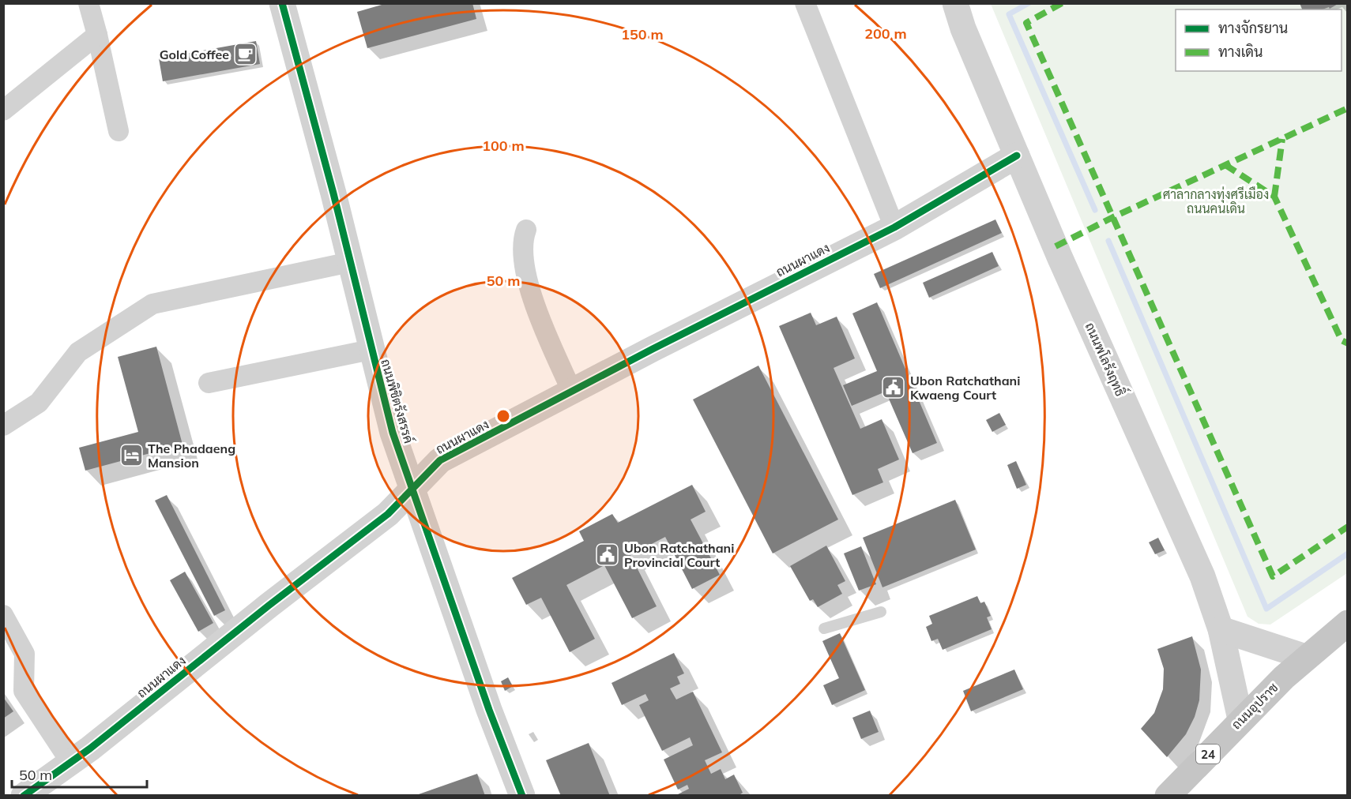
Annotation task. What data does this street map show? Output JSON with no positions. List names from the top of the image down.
{
  "streets": {
    "main road": ["ถนนอุปราช", "24"],
    "street": ["ถนนผาแดง", "ถนนพโลรังฤทธิ์", "ถนนพิชิตรังสรรค์"]
  },
  "crossings": [
    ["ถนนผาแดง", "ถนนพโลรังฤทธิ์"],
    ["ถนนผาแดง", "ถนนพิชิตรังสรรค์"],
    ["ถนนพโลรังฤทธิ์", "ถนนอุปราช"]
  ],
  "parks": ["ศาลากลางทุ่งศรีเมือง ถนนคนเดิน"],
  "places": {
    "cafe": ["Gold Coffee"],
    "public building": ["Ubon Ratchathani Kwaeng Court", "Ubon Ratchathani Provincial Court"],
    "hotel": ["The Phadaeng Mansion"]
  },
  "legend": ["ทางจักรยาน", "ทางเดิน"],
  "scale_bar": "50 m",
  "rings": [
    "200 m",
    "150 m",
    "100 m",
    "50 m"
  ]
}
